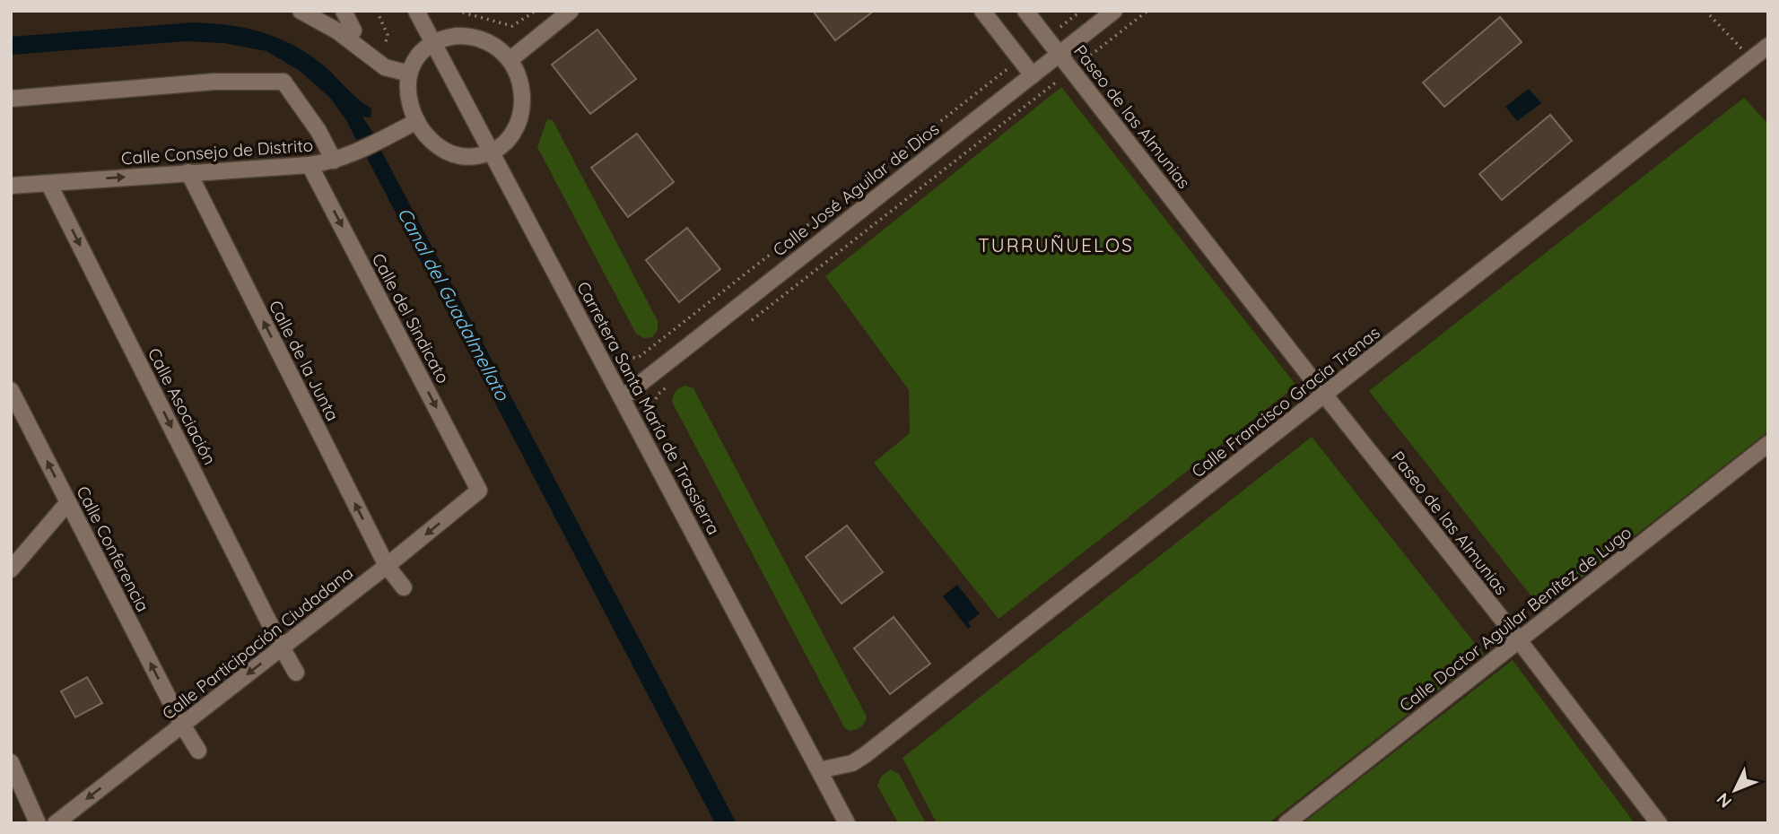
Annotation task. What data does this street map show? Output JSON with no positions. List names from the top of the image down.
{
  "streets": {
    "street": [
      "Paseo de las Almunias",
      "Calle Consejo de Distrito",
      "Calle José Aguilar de Dios",
      "Calle del Sindicato",
      "Calle de la Junta",
      "Calle Francisco Gracia Trenas",
      "Calle Asociación",
      "Carretera Santa María de Trassierra",
      "Calle Conferencia",
      "Calle Doctor Aguilar Benítez de Lugo",
      "Calle Participación Ciudadana"
    ]
  },
  "crossings": [
    ["Paseo de las Almunias", "Calle José Aguilar de Dios"],
    ["Paseo de las Almunias", "Calle Francisco Gracia Trenas"],
    ["Paseo de las Almunias", "Calle Doctor Aguilar Benítez de Lugo"],
    ["Calle Consejo de Distrito", "Calle del Sindicato"],
    ["Calle Consejo de Distrito", "Calle de la Junta"],
    ["Calle Consejo de Distrito", "Calle Asociación"],
    ["Calle José Aguilar de Dios", "Carretera Santa María de Trassierra"],
    ["Calle del Sindicato", "Calle Participación Ciudadana"],
    ["Calle de la Junta", "Calle Participación Ciudadana"],
    ["Calle Francisco Gracia Trenas", "Carretera Santa María de Trassierra"],
    ["Calle Asociación", "Calle Participación Ciudadana"],
    ["Calle Conferencia", "Calle Participación Ciudadana"]
  ],
  "one_way": [
    "Calle del Sindicato",
    "Calle de la Junta",
    "Calle Asociación",
    "Calle Conferencia",
    "Calle Participación Ciudadana"
  ],
  "districts": ["TURRUÑUELOS"],
  "water": ["Canal del Guadalmellato"],
  "north": "bottom left"
}
